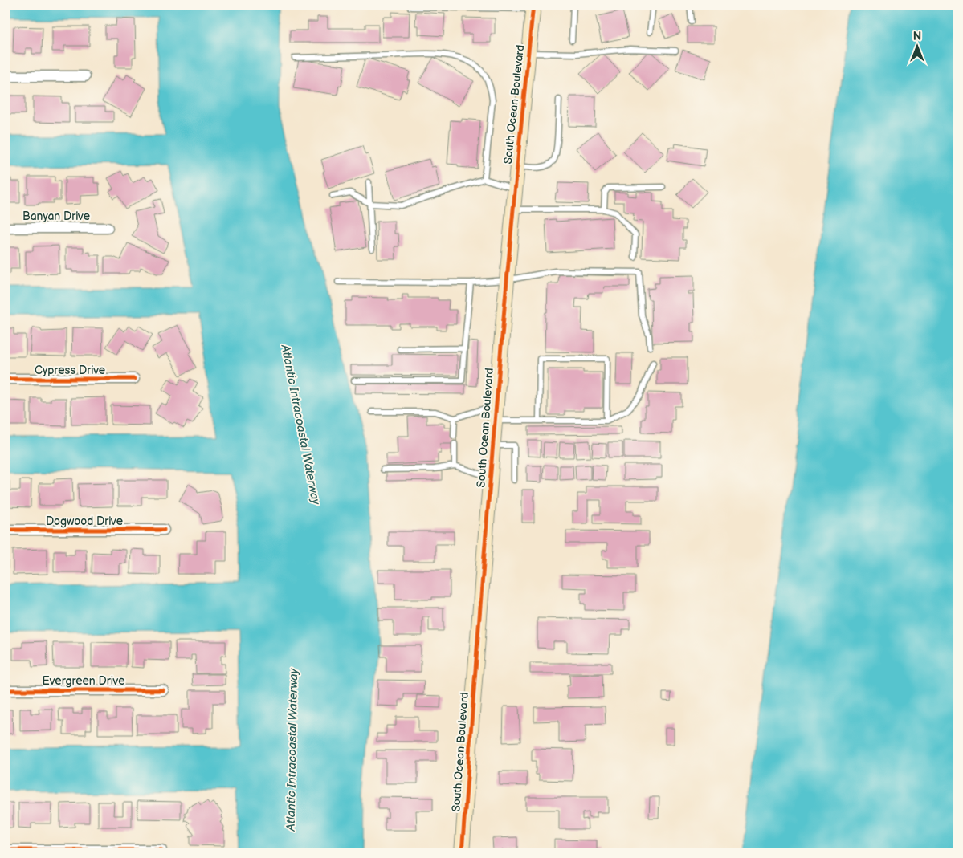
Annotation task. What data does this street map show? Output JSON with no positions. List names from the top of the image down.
{
  "streets": {
    "main road": ["South Ocean Boulevard"],
    "street": [
      "Banyan Drive",
      "Cypress Drive",
      "Dogwood Drive",
      "Evergreen Drive"
    ]
  },
  "water": ["Atlantic Intracoastal Waterway"],
  "north": "top"
}
